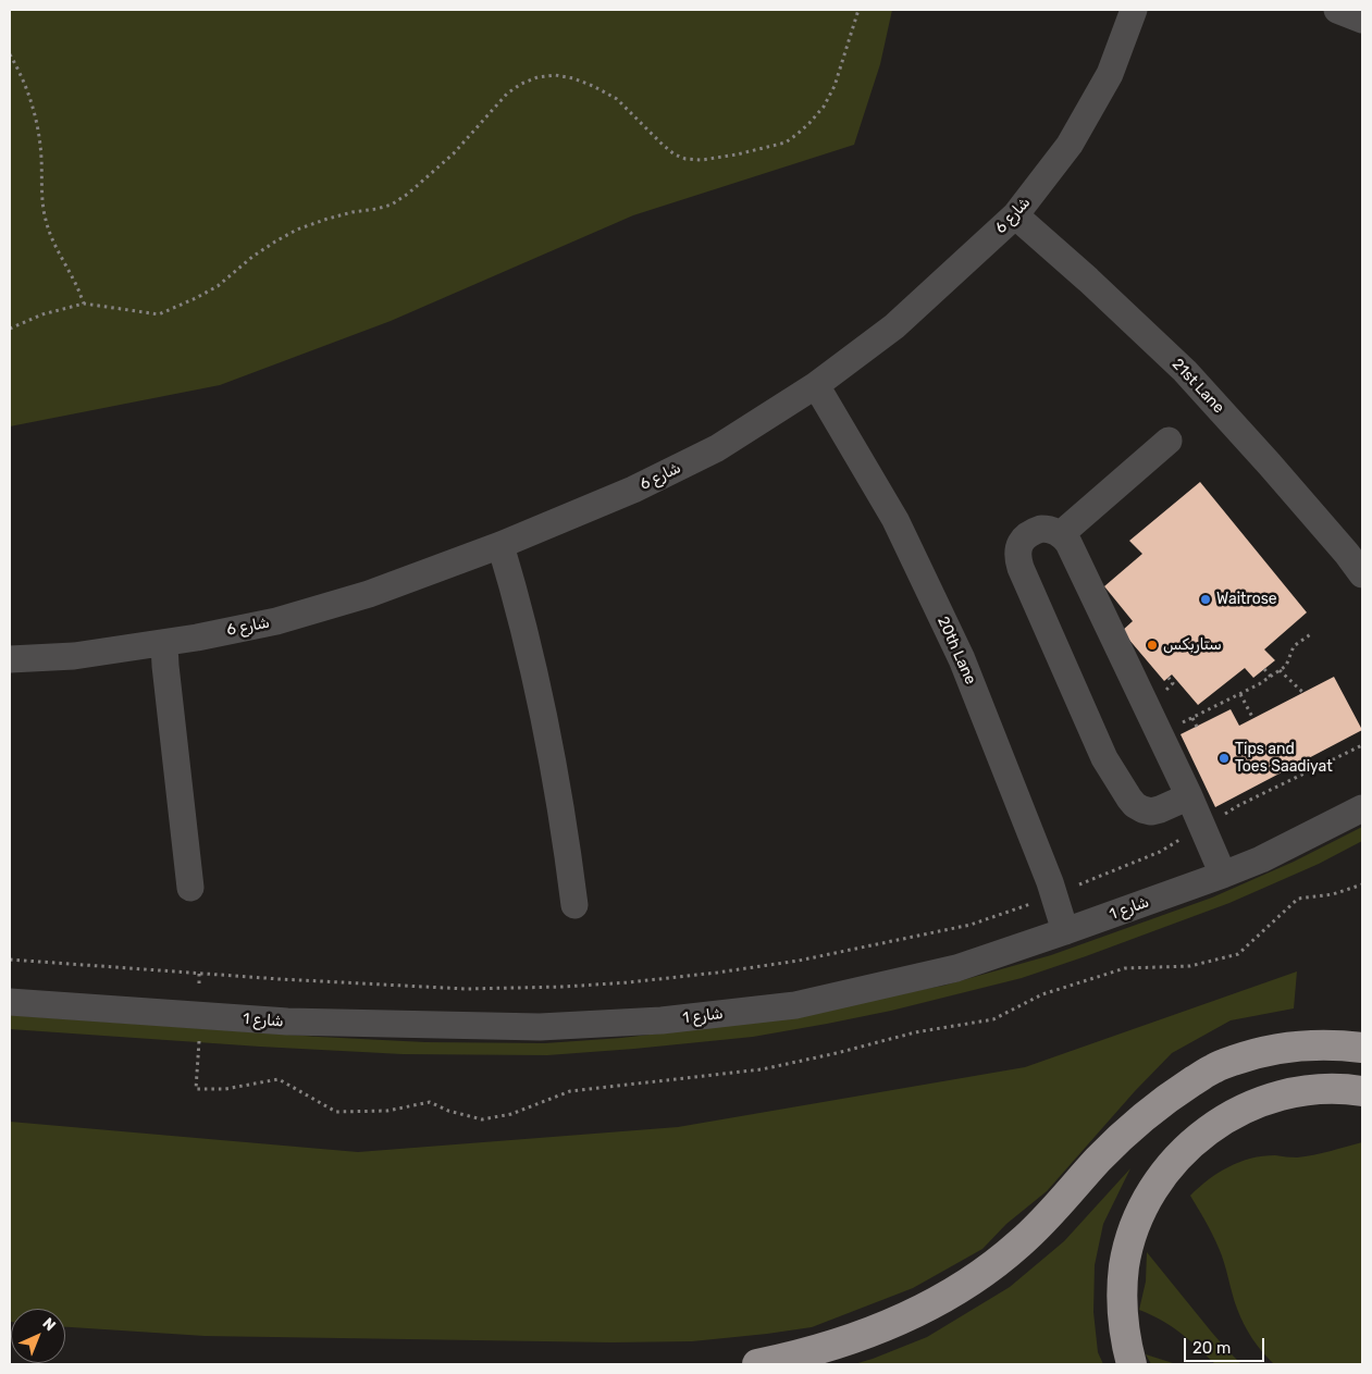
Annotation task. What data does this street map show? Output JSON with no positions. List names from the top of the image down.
{
  "streets": {
    "street": [
      "شارع 6",
      "21st Lane",
      "20th Lane",
      "شارع 1"
    ]
  },
  "crossings": [
    ["شارع 6", "21st Lane"],
    ["شارع 6", "20th Lane"],
    ["20th Lane", "شارع 1"]
  ],
  "places": ["Waitrose", "ستاربكس", "Tips and Toes Saadiyat"],
  "scale_bar": "20 m",
  "north": "top right"
}
